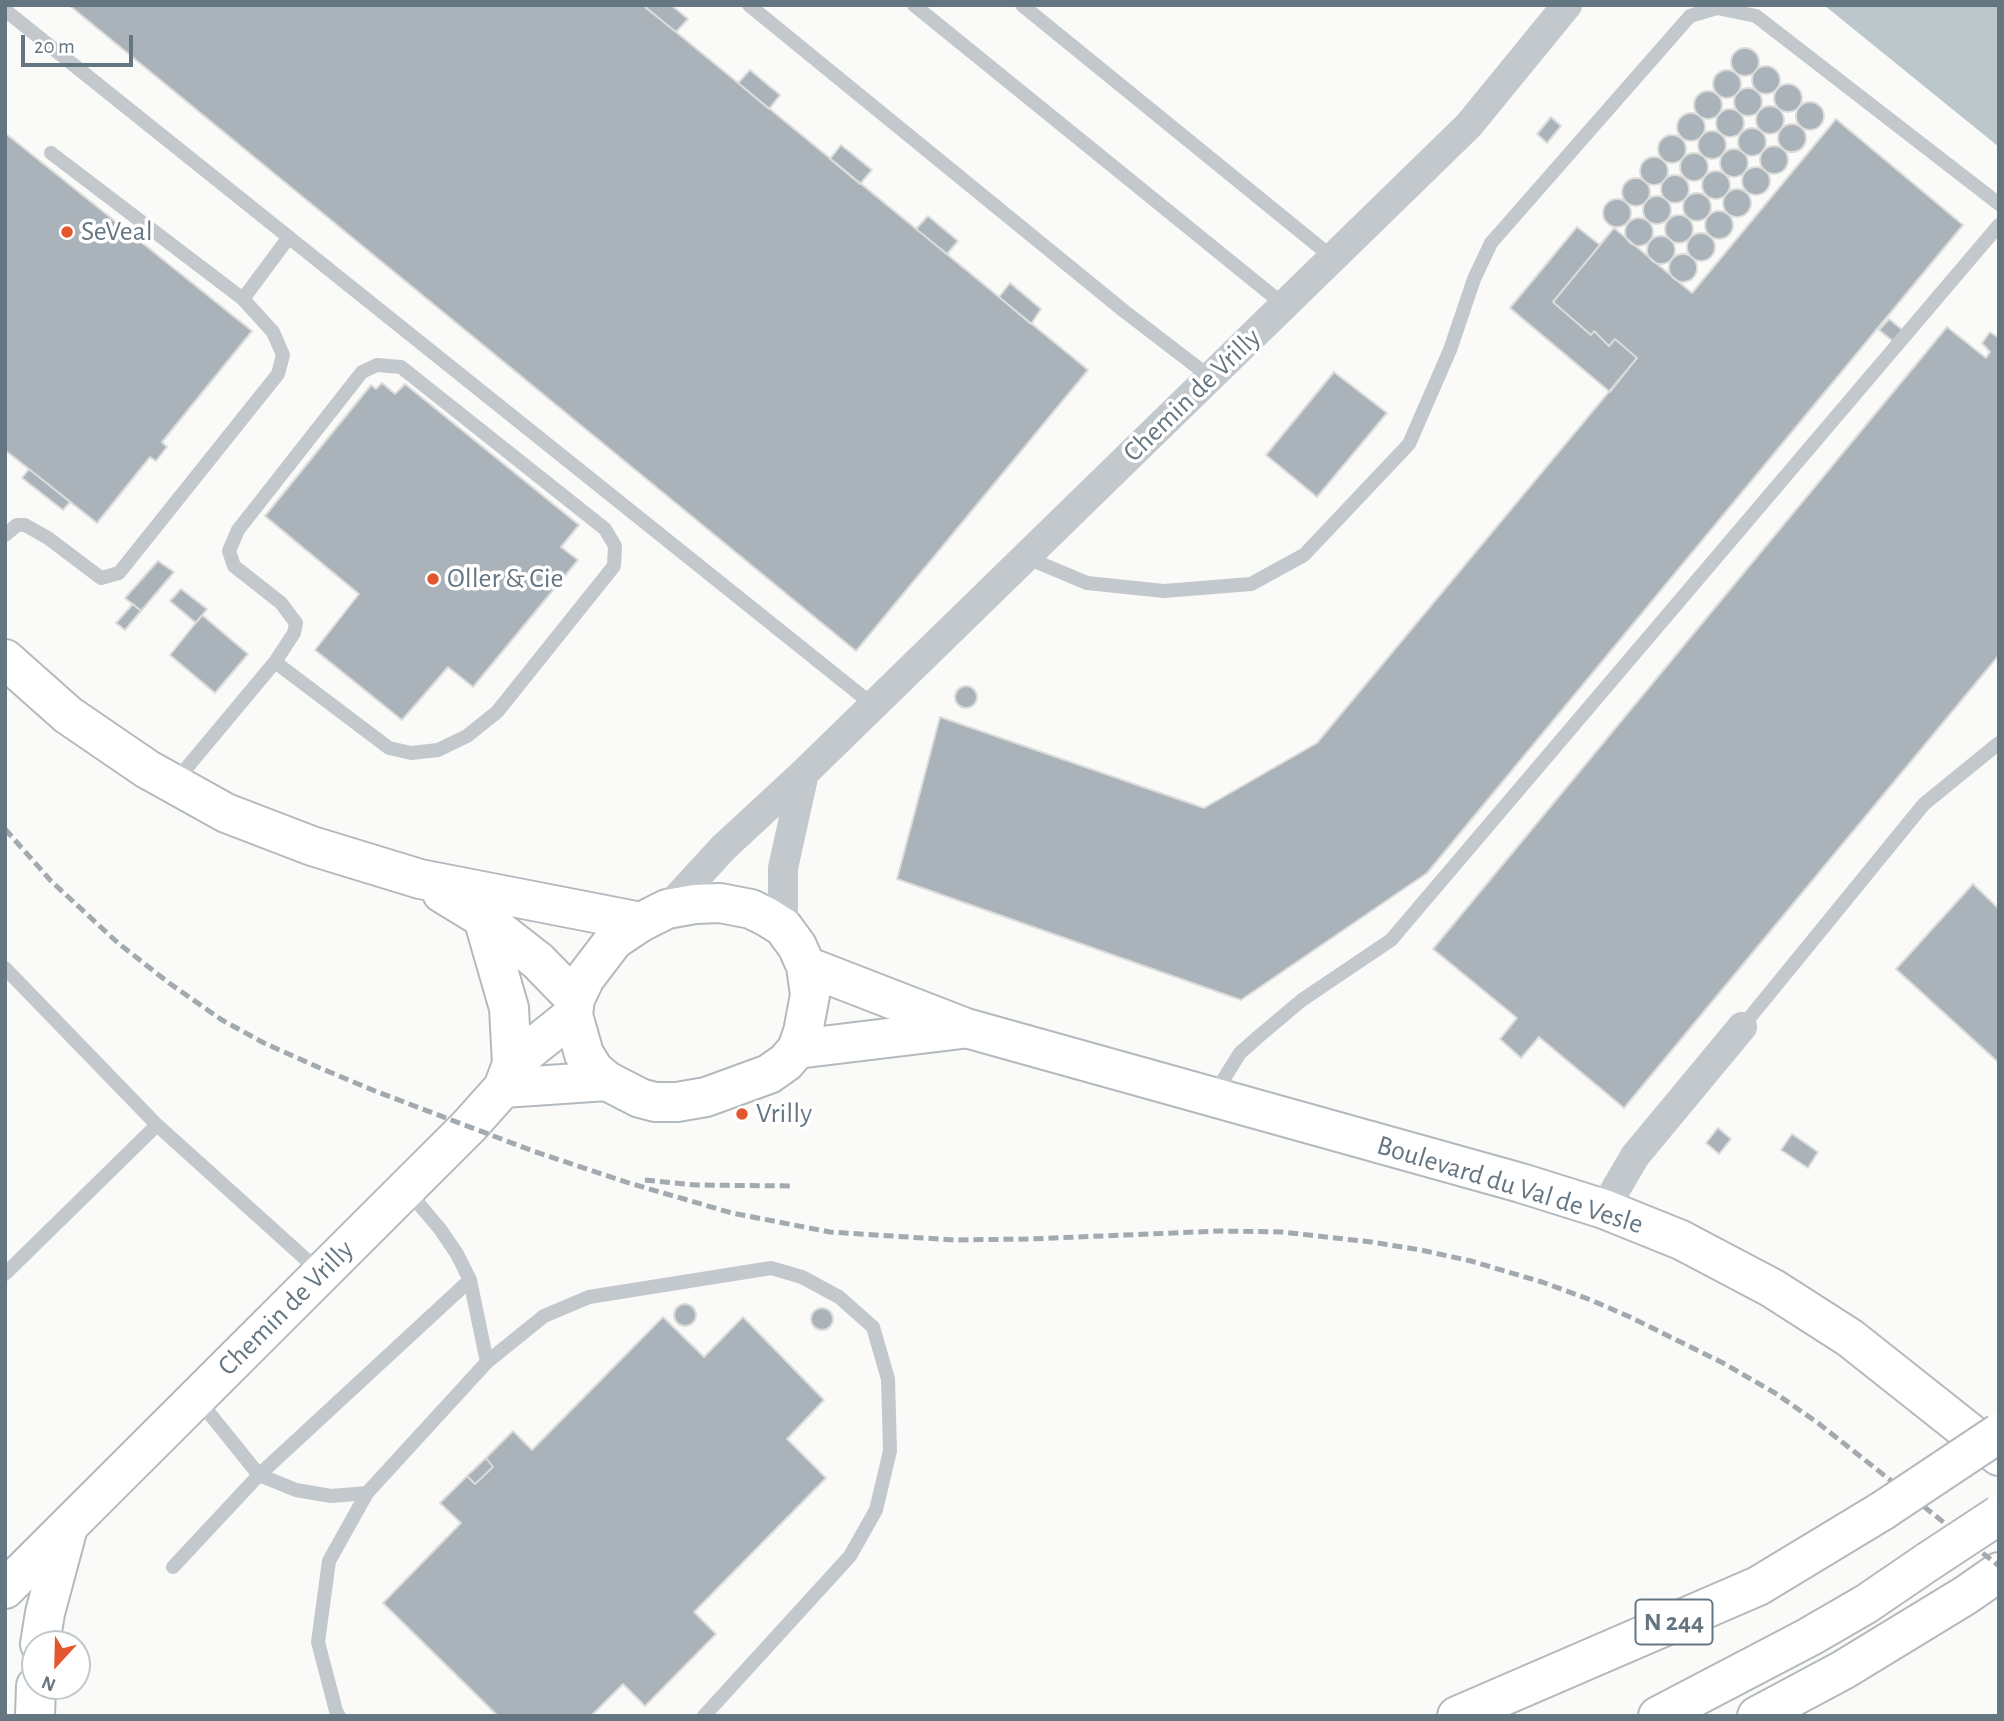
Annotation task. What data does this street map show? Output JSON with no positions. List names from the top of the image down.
{
  "streets": {
    "main road": ["Chemin de Vrilly", "Boulevard du Val de Vesle", "N 244"]
  },
  "crossings": [
    ["Chemin de Vrilly", "Boulevard du Val de Vesle"]
  ],
  "places": ["SeVeal", "Oller & Cie", "Vrilly"],
  "scale_bar": "20 m",
  "north": "bottom"
}
